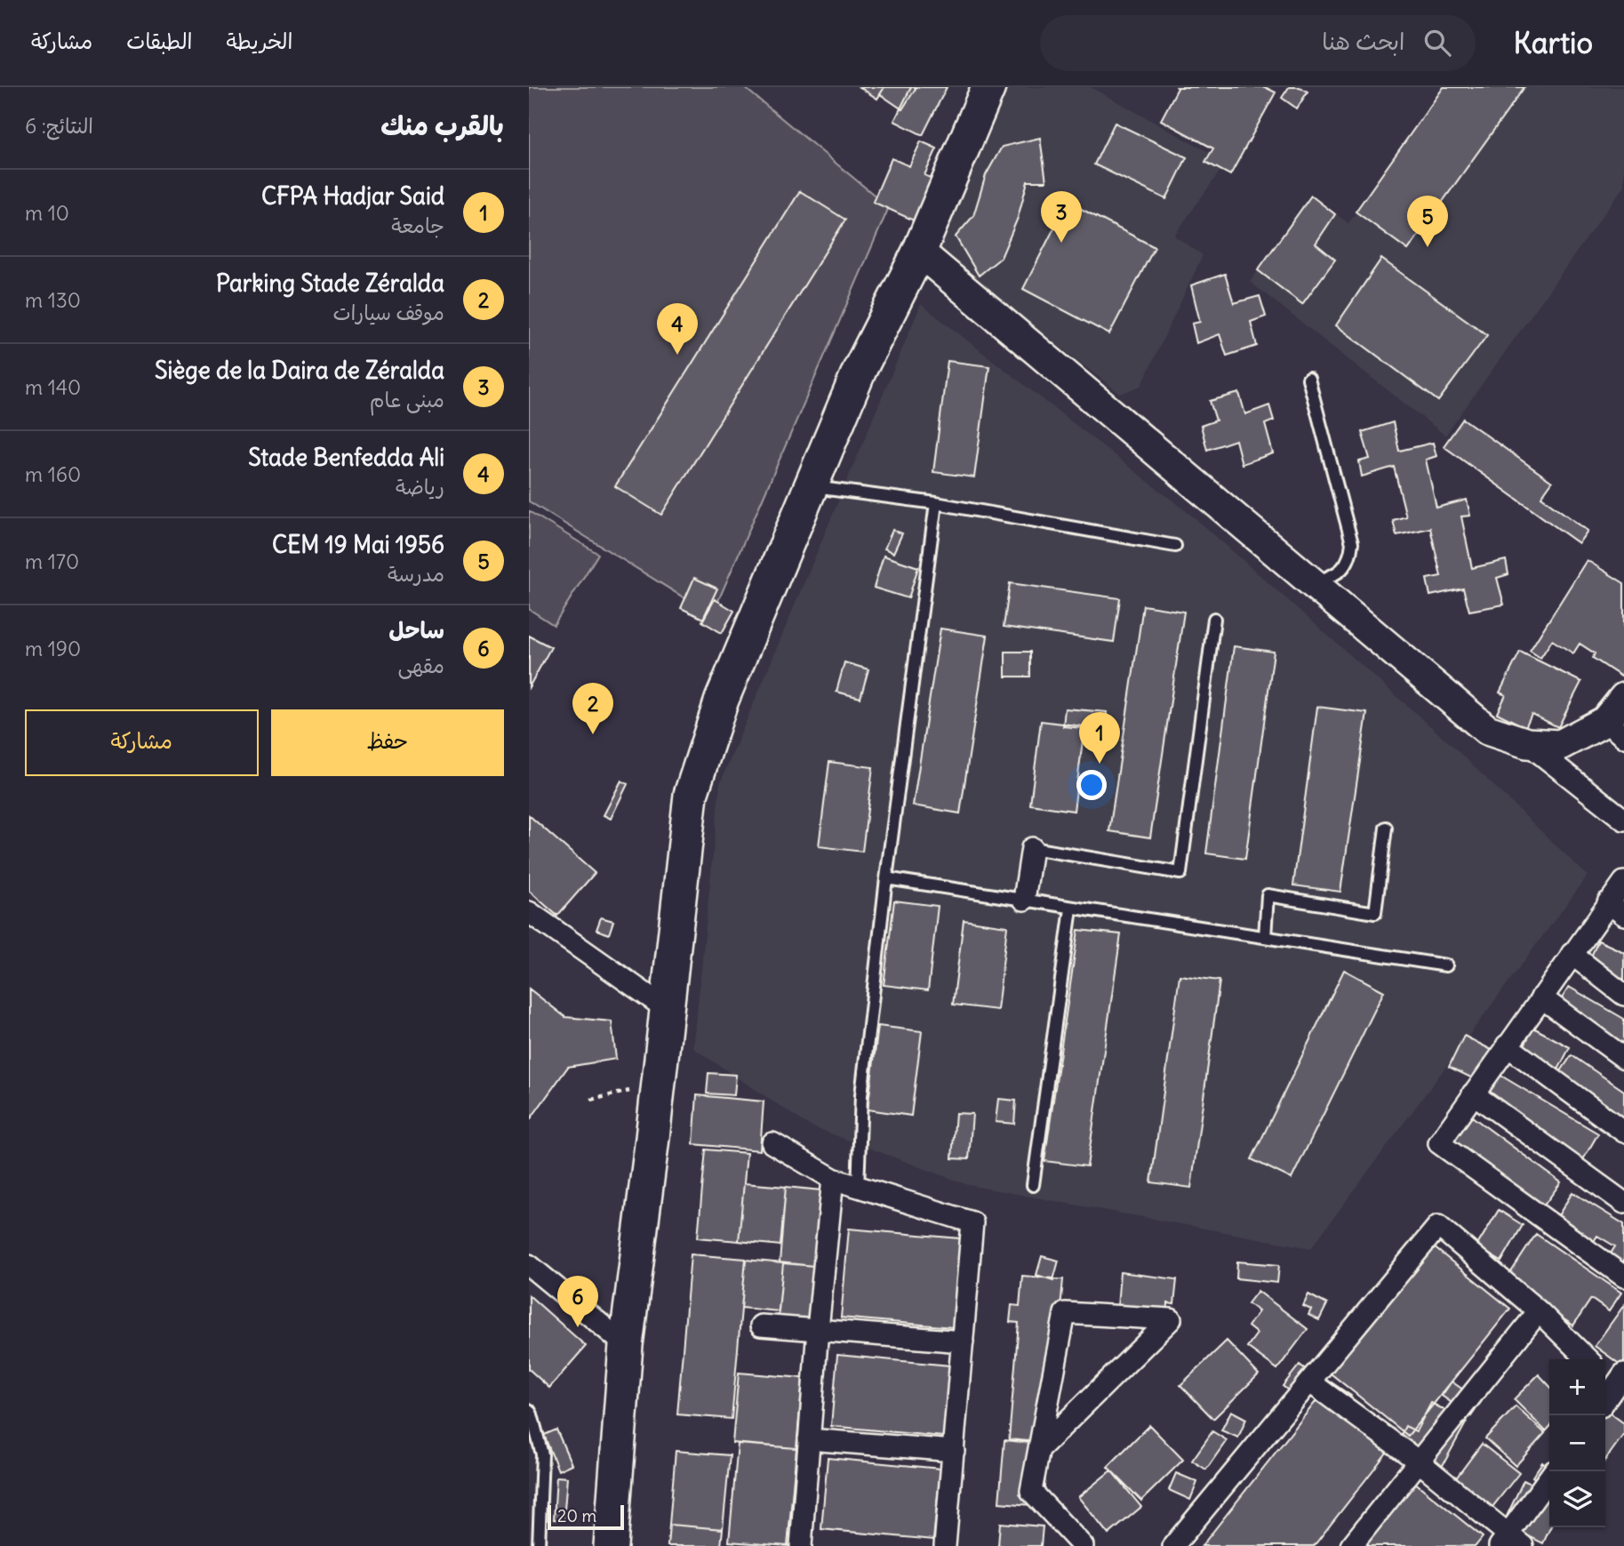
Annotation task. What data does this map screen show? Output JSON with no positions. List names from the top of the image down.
{
  "scale_bar": "20 m",
  "page": {
    "header": "Kartio",
    "search": "ابحث هنا",
    "nav": ["الخريطة", "الطبقات", "مشاركة"],
    "heading": ["بالقرب منك", "النتائج: 6"],
    "list": [
      {
        "mark": "1",
        "name": "CFPA Hadjar Said",
        "note": "جامعة",
        "value": "10 m"
      },
      {
        "mark": "2",
        "name": "Parking Stade Zéralda",
        "note": "موقف سيارات",
        "value": "130 m"
      },
      {
        "mark": "3",
        "name": "Siège de la Daira de Zéralda",
        "note": "مبنى عام",
        "value": "140 m"
      },
      {
        "mark": "4",
        "name": "Stade Benfedda Ali",
        "note": "رياضة",
        "value": "160 m"
      },
      {
        "mark": "5",
        "name": "CEM 19 Mai 1956",
        "note": "مدرسة",
        "value": "170 m"
      },
      {
        "mark": "6",
        "name": "ساحل",
        "note": "مقهى",
        "value": "190 m"
      }
    ],
    "pins": [
      "3",
      "5",
      "4",
      "2",
      "1",
      "6"
    ],
    "buttons": ["حفظ", "مشاركة"],
    "map_buttons": ["+", "−"],
    "scale": "20 m"
  }
}
